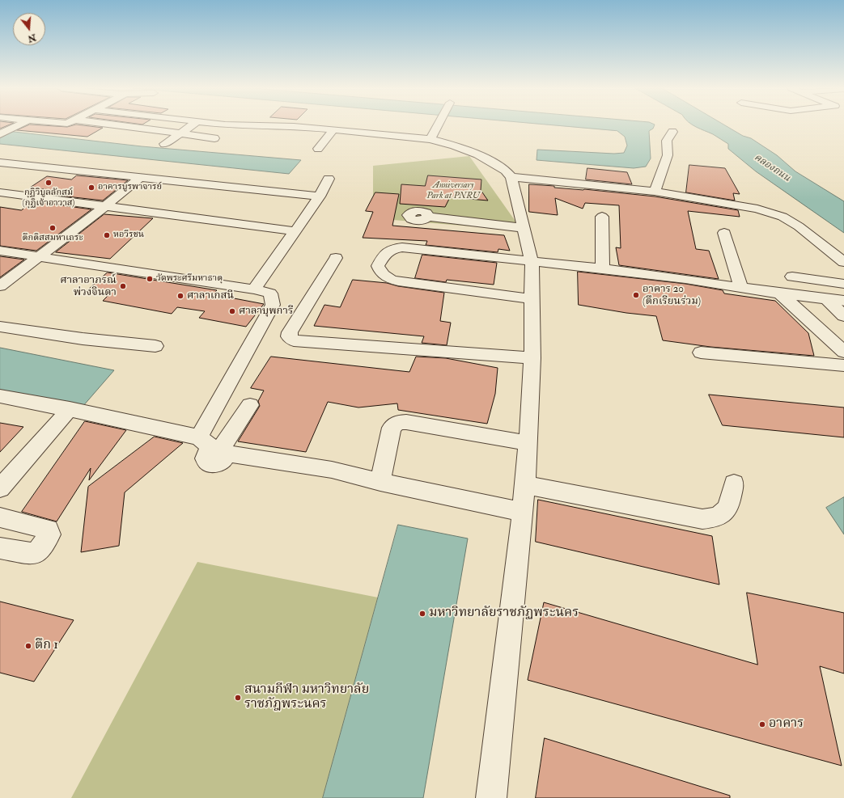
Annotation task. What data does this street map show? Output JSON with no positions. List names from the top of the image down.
{
  "water": ["คลองถนน"],
  "parks": ["Anniversary Park at PNRU"],
  "places": [
    "กุฏิวิบูลลักสม์ (กุฏิเจ้าอาวาส)",
    "อาคารบูรพาจารย์",
    "ตึกติสสมหาเถระ",
    "หอวีรชน",
    "วัดพระศรีมหาธาตุ",
    "ศาลาอาภรณ์ พ่วงจินดา",
    "อาคาร 20 (ตึกเรียนร่วม)",
    "ศาลาเกสนี",
    "ศาลาบุพการี",
    "มหาวิทยาลัยราชภัฏพระนคร",
    "ตึก 1",
    "สนามกีฬา มหาวิทยาลัย ราชภัฎพระนคร",
    "อาคาร"
  ],
  "north": "bottom"
}
